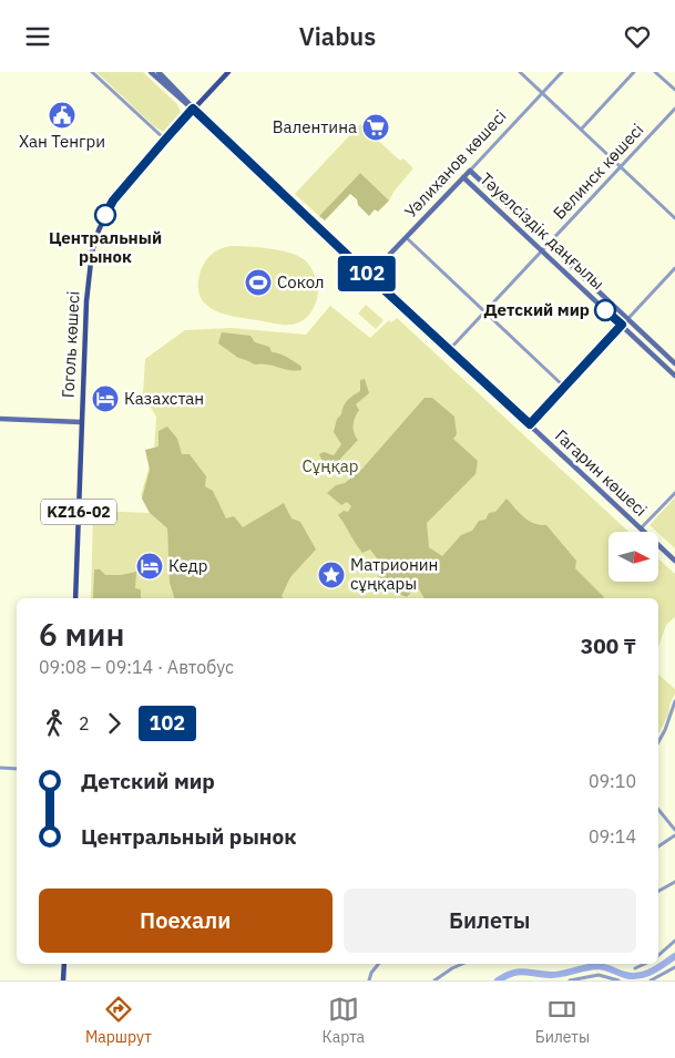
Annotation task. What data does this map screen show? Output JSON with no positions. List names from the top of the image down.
{
  "streets": {
    "main road": ["Гоголь көшесі", "KZ16-02"],
    "street": [
      "Уәлиханов көшесі",
      "Белинск көшесі",
      "Тәуелсіздік даңғылы",
      "Гагарин көшесі"
    ]
  },
  "crossings": [
    ["Уәлиханов көшесі", "Тәуелсіздік даңғылы"],
    ["Уәлиханов көшесі", "Гагарин көшесі"],
    ["Белинск көшесі", "Тәуелсіздік даңғылы"],
    ["Белинск көшесі", "Гагарин көшесі"],
    ["Гоголь көшесі", "Гагарин көшесі"]
  ],
  "parks": ["Сұңқар"],
  "places": {
    "public building": ["Хан Тенгри"],
    "supermarket": ["Валентина"],
    "other": ["Центральный рынок", "Детский мир"],
    "sports": ["Сокол"],
    "hotel": ["Казахстан", "Кедр"],
    "place": ["Матрионин сұңқары"]
  },
  "lines": ["bus line 102"],
  "north": "right",
  "page": {
    "header": "Viabus",
    "on_map": "102",
    "heading": ["6 мин", "09:08 – 09:14 · Автобус", "300 ₸"],
    "legs": ["2", "102"],
    "list": [
      {
        "name": "Детский мир",
        "value": "09:10"
      },
      {
        "name": "Центральный рынок",
        "value": "09:14"
      }
    ],
    "buttons": ["Поехали", "Билеты"],
    "tabs": ["Маршрут", "Карта", "Билеты"]
  }
}
